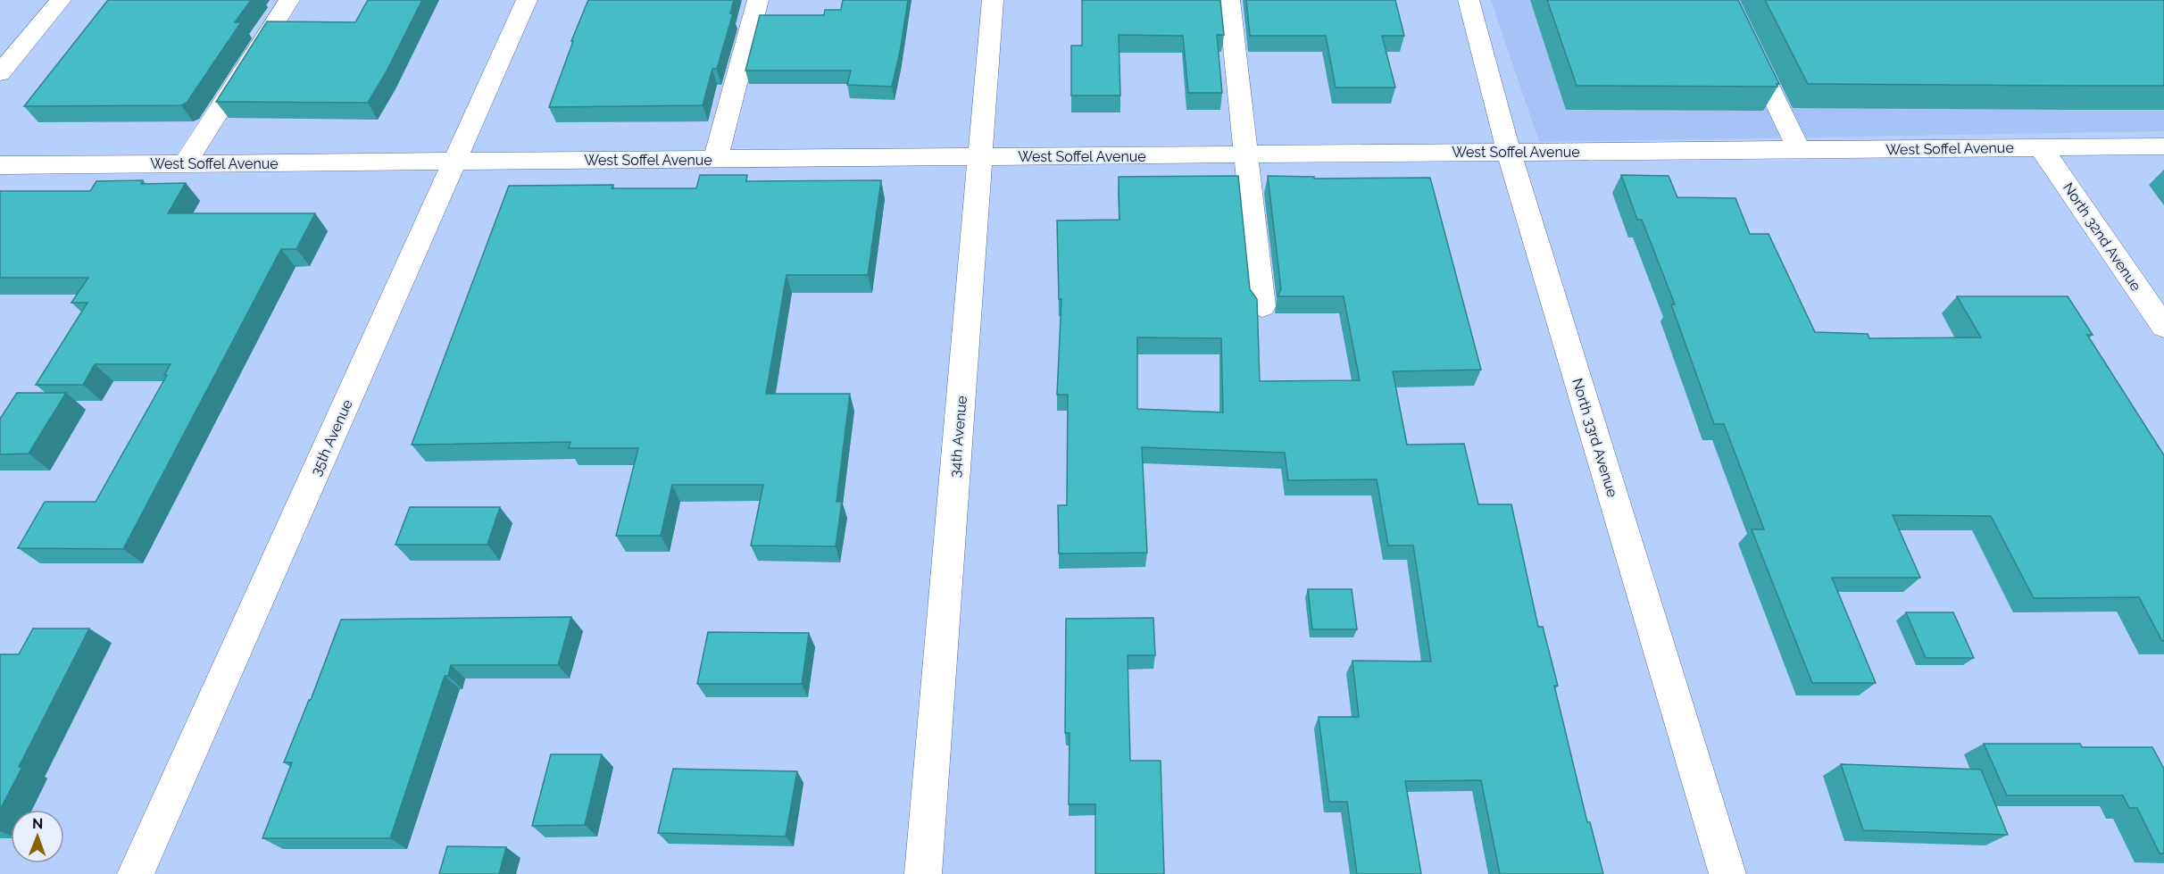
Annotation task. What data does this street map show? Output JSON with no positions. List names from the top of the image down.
{
  "streets": {
    "street": [
      "West Soffel Avenue",
      "North 32nd Avenue",
      "34th Avenue",
      "35th Avenue",
      "North 33rd Avenue"
    ]
  },
  "crossings": [
    ["West Soffel Avenue", "North 32nd Avenue"],
    ["West Soffel Avenue", "34th Avenue"],
    ["West Soffel Avenue", "35th Avenue"],
    ["West Soffel Avenue", "North 33rd Avenue"]
  ],
  "north": "top"
}
